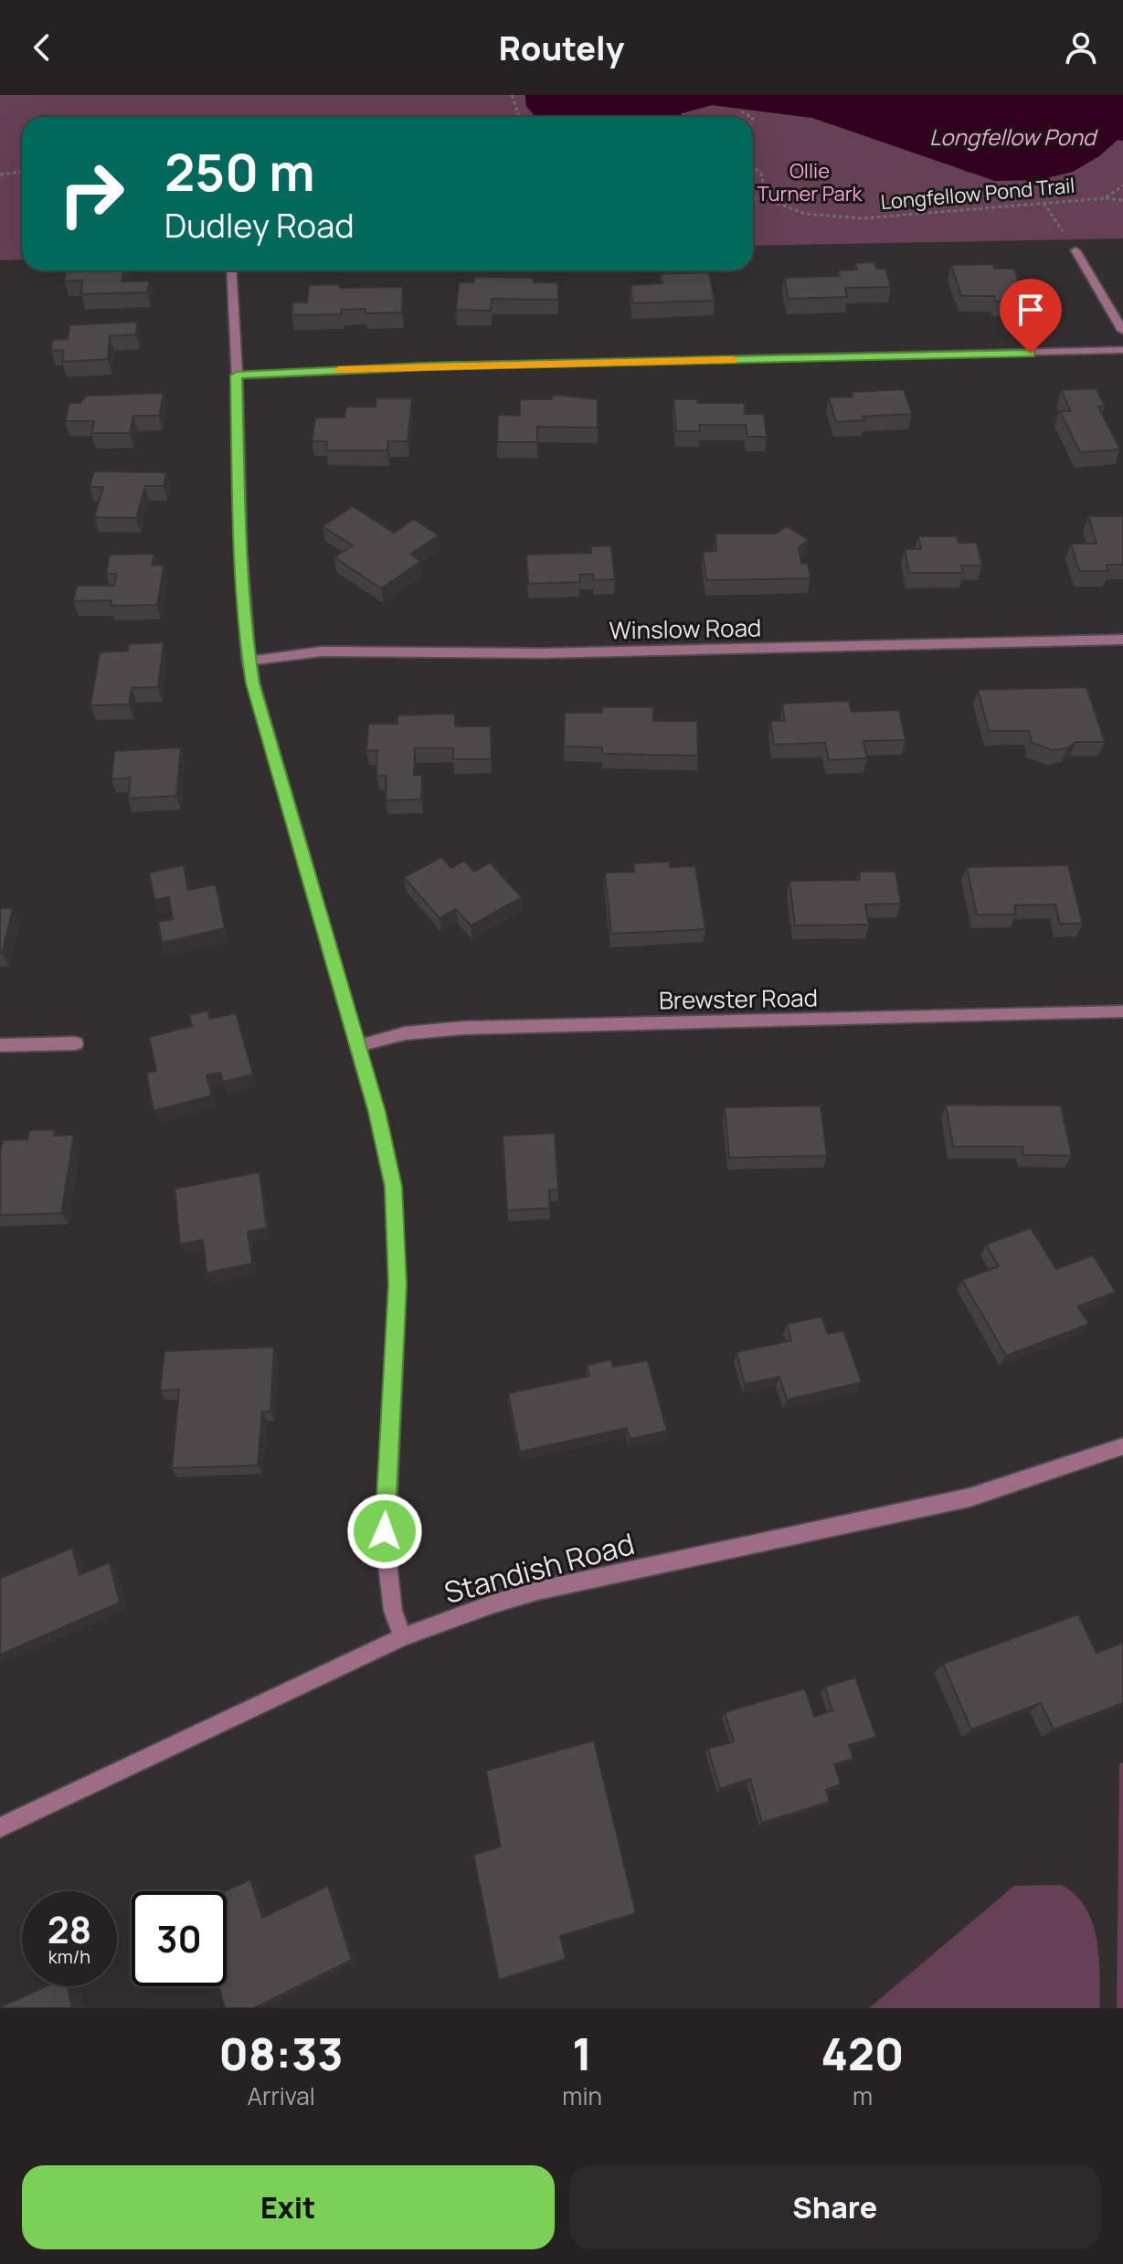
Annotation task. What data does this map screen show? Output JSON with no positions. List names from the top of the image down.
{
  "streets": {
    "street": ["Winslow Road", "Brewster Road", "Standish Road"],
    "path": ["Longfellow Pond Trail"]
  },
  "water": ["Longfellow Pond"],
  "parks": ["Ollie Turner Park"],
  "page": {
    "header": "Routely",
    "turn": ["250 m", "Dudley Road"],
    "speed": "28 km/h",
    "limit": "30",
    "eta": [
      "08:33",
      "Arrival",
      "1",
      "min",
      "420",
      "m"
    ],
    "buttons": ["Exit", "Share"]
  }
}
